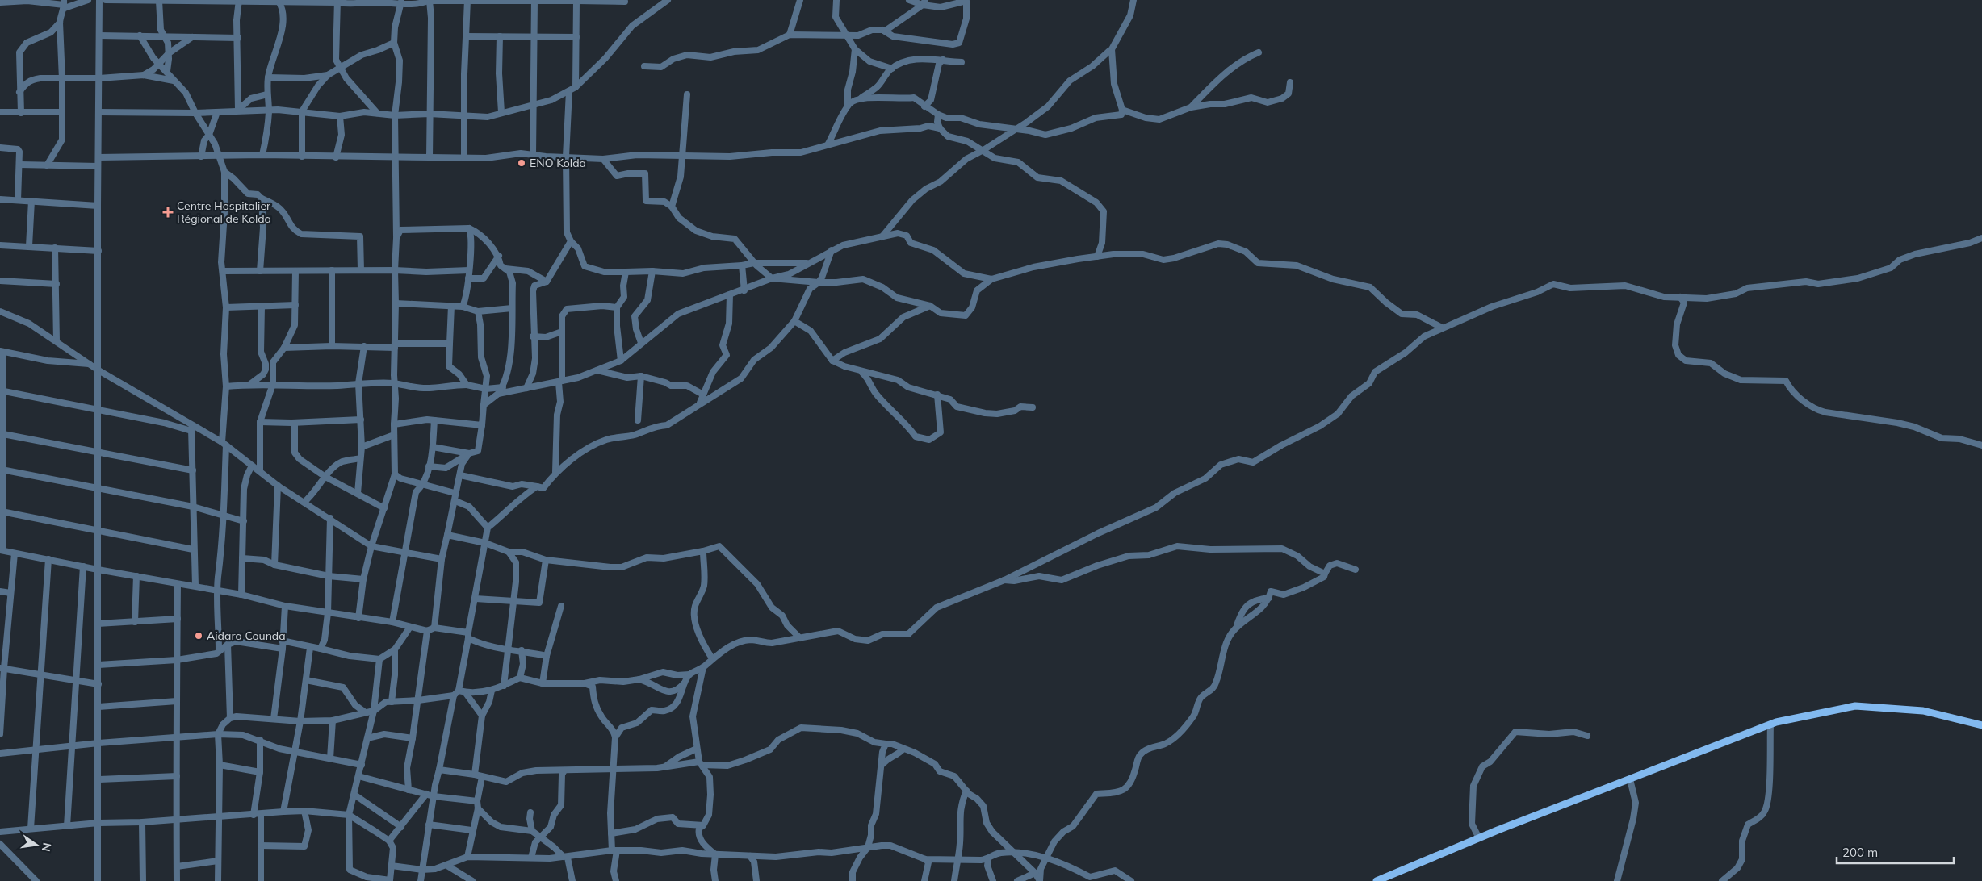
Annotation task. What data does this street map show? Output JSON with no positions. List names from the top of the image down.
{
  "places": {
    "other": ["ENO Kolda", "Aidara Counda"],
    "health": ["Centre Hospitalier Régional de Kolda"]
  },
  "scale_bar": "200 m",
  "north": "right"
}
